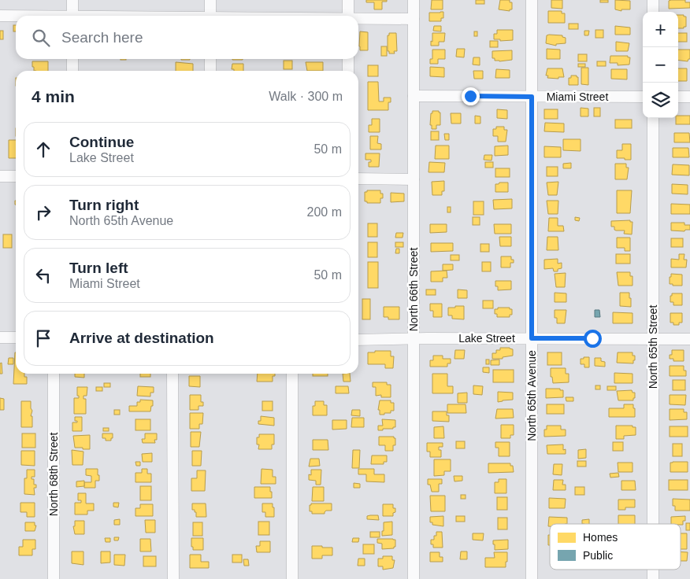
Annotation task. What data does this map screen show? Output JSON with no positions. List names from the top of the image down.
{
  "streets": {
    "street": [
      "Miami Street",
      "North 66th Street",
      "Lake Street",
      "North 65th Street",
      "North 65th Avenue",
      "North 68th Street"
    ]
  },
  "crossings": [
    ["Miami Street", "North 66th Street"],
    ["Miami Street", "North 65th Avenue"],
    ["North 66th Street", "Lake Street"],
    ["Lake Street", "North 65th Street"],
    ["Lake Street", "North 65th Avenue"]
  ],
  "legend": ["Homes", "Public"],
  "page": {
    "map_buttons": ["+", "−"],
    "search": "Search here",
    "heading": ["4 min", "Walk · 300 m"],
    "list": [
      ["Continue", "Lake Street", "50 m"],
      ["Turn right", "North 65th Avenue", "200 m"],
      ["Turn left", "Miami Street", "50 m"],
      "Arrive at destination"
    ]
  }
}
